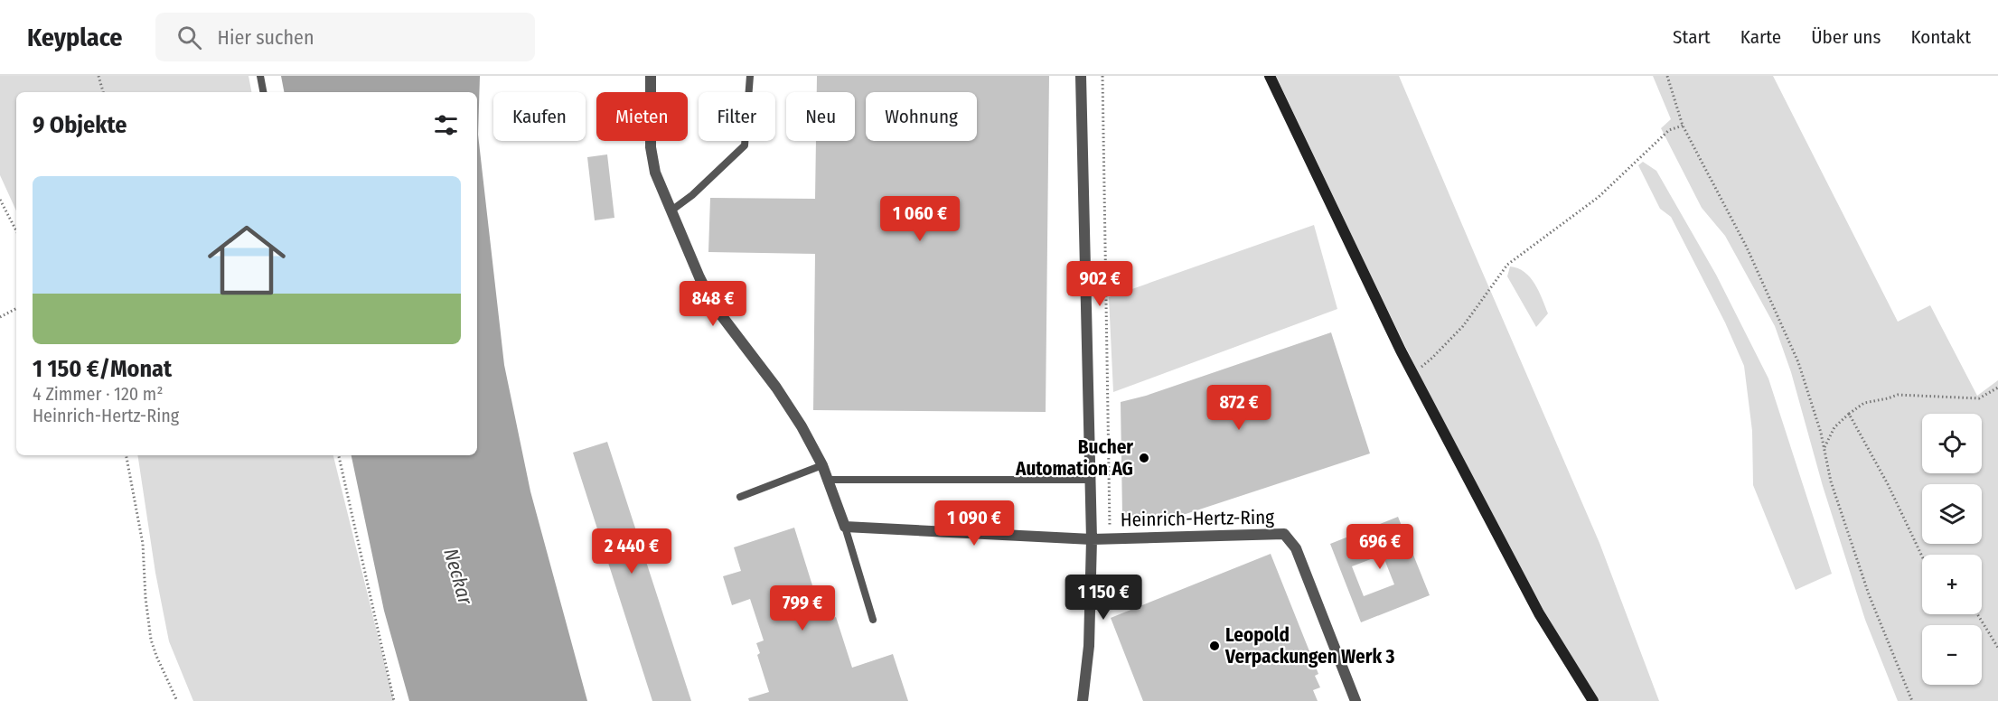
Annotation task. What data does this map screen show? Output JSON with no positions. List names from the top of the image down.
{
  "streets": {
    "street": ["Heinrich-Hertz-Ring"]
  },
  "water": ["Neckar"],
  "places": ["Bucher Automation AG", "Leopold Verpackungen Werk 3"],
  "page": {
    "header": "Keyplace",
    "search": "Hier suchen",
    "nav": [
      "Start",
      "Karte",
      "Über uns",
      "Kontakt"
    ],
    "chip": [
      "Kaufen",
      "Mieten",
      "Filter",
      "Neu",
      "Wohnung"
    ],
    "heading": "9 Objekte",
    "list": [
      {
        "name": "1 150 €/Monat",
        "note": "4 Zimmer · 120 m² · Heinrich-Hertz-Ring"
      }
    ],
    "price": [
      "1 060 €",
      "902 €",
      "848 €",
      "872 €",
      "1 090 €",
      "696 €",
      "2 440 €",
      "1 150 €",
      "799 €"
    ],
    "map_buttons": ["+", "−"]
  }
}
